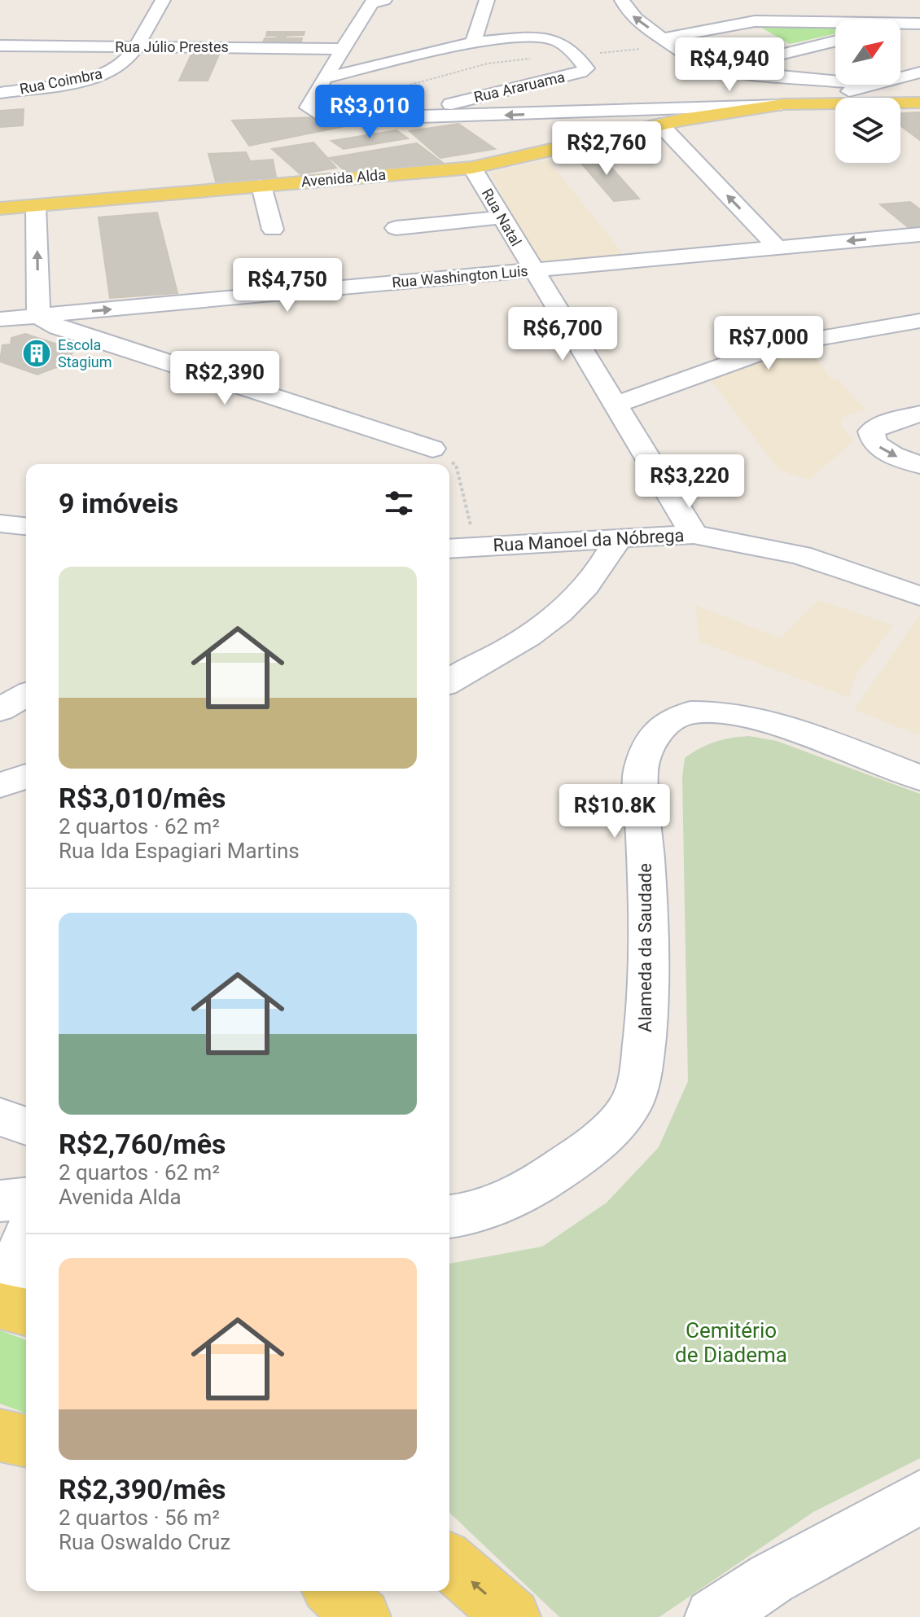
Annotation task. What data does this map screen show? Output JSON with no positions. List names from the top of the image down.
{
  "streets": {
    "main road": ["Avenida Alda"],
    "street": [
      "Rua Júlio Prestes",
      "Rua Coimbra",
      "Rua Araruama",
      "Rua Natal",
      "Rua Washington Luis",
      "Rua Manoel da Nóbrega",
      "Alameda da Saudade"
    ]
  },
  "crossings": [
    ["Rua Júlio Prestes", "Rua Coimbra"],
    ["Avenida Alda", "Rua Natal"],
    ["Rua Natal", "Rua Washington Luis"],
    ["Rua Natal", "Rua Manoel da Nóbrega"]
  ],
  "parks": ["Cemitério de Diadema"],
  "places": {
    "building": ["Escola Stagium"]
  },
  "north": "top right",
  "page": {
    "price": [
      "R$4,940",
      "R$3,010",
      "R$2,760",
      "R$4,750",
      "R$6,700",
      "R$7,000",
      "R$2,390",
      "R$3,220",
      "R$10.8K"
    ],
    "heading": "9 imóveis",
    "list": [
      {
        "name": "R$3,010/mês",
        "note": "2 quartos · 62 m² · Rua Ida Espagiari Martins"
      },
      {
        "name": "R$2,760/mês",
        "note": "2 quartos · 62 m² · Avenida Alda"
      },
      {
        "name": "R$2,390/mês",
        "note": "2 quartos · 56 m² · Rua Oswaldo Cruz"
      }
    ]
  }
}
